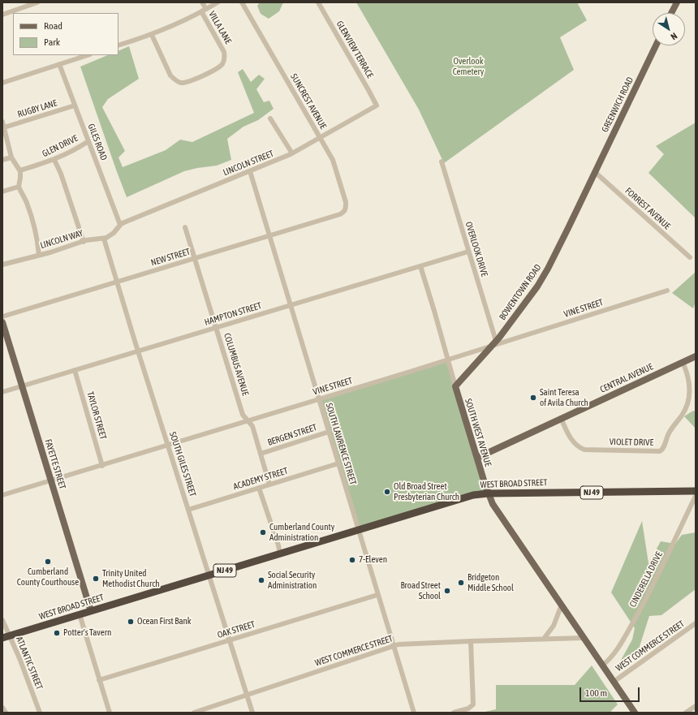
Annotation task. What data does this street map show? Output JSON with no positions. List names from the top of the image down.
{
  "streets": {
    "highway": ["WEST BROAD STREET", "NJ 49"],
    "main road": [
      "GREENWICH ROAD",
      "BOWENTOWN ROAD",
      "CENTRAL AVENUE",
      "SOUTH WEST AVENUE",
      "FAYETTE STREET"
    ],
    "street": [
      "VILLA LANE",
      "GLENVIEW TERRACE",
      "SUNCREST AVENUE",
      "RUGBY LANE",
      "GILES ROAD",
      "GLEN DRIVE",
      "LINCOLN STREET",
      "FORREST AVENUE",
      "LINCOLN WAY",
      "OVERLOOK DRIVE",
      "NEW STREET",
      "VINE STREET",
      "HAMPTON STREET",
      "COLUMBUS AVENUE",
      "TAYLOR STREET",
      "BERGEN STREET",
      "VIOLET DRIVE",
      "SOUTH LAWRENCE STREET",
      "SOUTH GILES STREET",
      "ACADEMY STREET",
      "CINDERELLA DRIVE",
      "OAK STREET",
      "WEST COMMERCE STREET",
      "ATLANTIC STREET"
    ]
  },
  "crossings": [
    ["GLENVIEW TERRACE", "LINCOLN STREET"],
    ["SUNCREST AVENUE", "LINCOLN STREET"],
    ["SUNCREST AVENUE", "NEW STREET"],
    ["GREENWICH ROAD", "FORREST AVENUE"],
    ["GREENWICH ROAD", "BOWENTOWN ROAD"],
    ["RUGBY LANE", "GILES ROAD"],
    ["GILES ROAD", "GLEN DRIVE"],
    ["GILES ROAD", "LINCOLN STREET"],
    ["LINCOLN STREET", "SOUTH LAWRENCE STREET"],
    ["LINCOLN WAY", "SOUTH GILES STREET"],
    ["OVERLOOK DRIVE", "BOWENTOWN ROAD"],
    ["OVERLOOK DRIVE", "VINE STREET"],
    ["OVERLOOK DRIVE", "HAMPTON STREET"],
    ["NEW STREET", "COLUMBUS AVENUE"],
    ["NEW STREET", "SOUTH LAWRENCE STREET"],
    ["NEW STREET", "SOUTH GILES STREET"],
    ["BOWENTOWN ROAD", "VINE STREET"],
    ["BOWENTOWN ROAD", "SOUTH WEST AVENUE"],
    ["VINE STREET", "COLUMBUS AVENUE"],
    ["VINE STREET", "TAYLOR STREET"],
    ["VINE STREET", "SOUTH WEST AVENUE"],
    ["VINE STREET", "SOUTH LAWRENCE STREET"],
    ["VINE STREET", "FAYETTE STREET"],
    ["VINE STREET", "SOUTH GILES STREET"],
    ["HAMPTON STREET", "COLUMBUS AVENUE"],
    ["HAMPTON STREET", "TAYLOR STREET"],
    ["HAMPTON STREET", "SOUTH WEST AVENUE"],
    ["HAMPTON STREET", "SOUTH LAWRENCE STREET"],
    ["HAMPTON STREET", "FAYETTE STREET"],
    ["HAMPTON STREET", "SOUTH GILES STREET"],
    ["COLUMBUS AVENUE", "BERGEN STREET"],
    ["COLUMBUS AVENUE", "ACADEMY STREET"],
    ["CENTRAL AVENUE", "SOUTH WEST AVENUE"],
    ["CENTRAL AVENUE", "VIOLET DRIVE"],
    ["SOUTH WEST AVENUE", "WEST BROAD STREET"],
    ["SOUTH WEST AVENUE", "CINDERELLA DRIVE"],
    ["SOUTH WEST AVENUE", "WEST COMMERCE STREET"],
    ["BERGEN STREET", "SOUTH LAWRENCE STREET"],
    ["SOUTH LAWRENCE STREET", "ACADEMY STREET"],
    ["SOUTH LAWRENCE STREET", "WEST BROAD STREET"],
    ["SOUTH LAWRENCE STREET", "OAK STREET"],
    ["SOUTH LAWRENCE STREET", "WEST COMMERCE STREET"],
    ["FAYETTE STREET", "WEST BROAD STREET"],
    ["SOUTH GILES STREET", "ACADEMY STREET"],
    ["SOUTH GILES STREET", "WEST BROAD STREET"],
    ["SOUTH GILES STREET", "OAK STREET"],
    ["SOUTH GILES STREET", "WEST COMMERCE STREET"],
    ["WEST BROAD STREET", "ATLANTIC STREET"]
  ],
  "parks": ["Overlook Cemetery"],
  "places": [
    "Saint Teresa of Avila Church",
    "Old Broad Street Presbyterian Church",
    "Cumberland County Administration",
    "7-Eleven",
    "Cumberland County Courthouse",
    "Trinity United Methodist Church",
    "Social Security Administration",
    "Bridgeton Middle School",
    "Broad Street School",
    "Ocean First Bank",
    "Potter's Tavern"
  ],
  "legend": ["Road", "Park"],
  "scale_bar": "100 m",
  "north": "bottom right"
}
